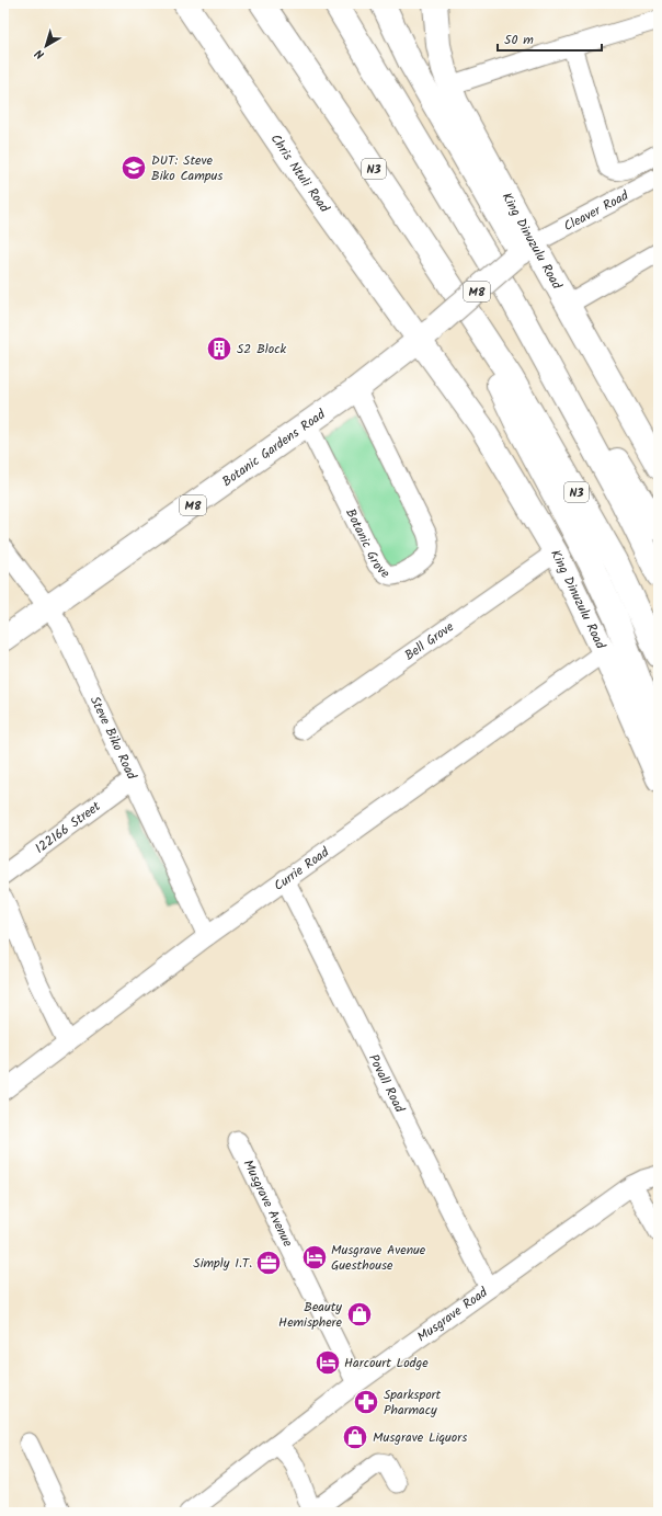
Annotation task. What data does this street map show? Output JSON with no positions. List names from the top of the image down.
{
  "streets": {
    "main road": [
      "N3",
      "Chris Ntuli Road",
      "King Dinuzulu Road",
      "M8",
      "Botanic Gardens Road"
    ],
    "street": [
      "Cleaver Road",
      "Botanic Grove",
      "Bell Grove",
      "Steve Biko Road",
      "122166 Street",
      "Currie Road",
      "Povall Road",
      "Musgrave Avenue",
      "Musgrave Road"
    ]
  },
  "crossings": [
    ["Chris Ntuli Road", "King Dinuzulu Road"],
    ["Chris Ntuli Road", "Botanic Gardens Road"],
    ["Cleaver Road", "King Dinuzulu Road"],
    ["Cleaver Road", "Botanic Gardens Road"],
    ["King Dinuzulu Road", "Botanic Gardens Road"],
    ["King Dinuzulu Road", "Bell Grove"],
    ["King Dinuzulu Road", "Currie Road"],
    ["Botanic Gardens Road", "Botanic Grove"],
    ["Botanic Gardens Road", "Steve Biko Road"],
    ["Steve Biko Road", "122166 Street"],
    ["Steve Biko Road", "Currie Road"],
    ["Currie Road", "Povall Road"],
    ["Povall Road", "Musgrave Road"],
    ["Musgrave Avenue", "Musgrave Road"]
  ],
  "places": {
    "school or university": ["DUT: Steve Biko Campus"],
    "building": ["S2 Block"],
    "hotel": ["Musgrave Avenue Guesthouse", "Harcourt Lodge"],
    "office": ["Simply I.T."],
    "shop": ["Beauty Hemisphere", "Musgrave Liquors"],
    "pharmacy": ["Sparksport Pharmacy"]
  },
  "scale_bar": "50 m",
  "north": "bottom left"
}
